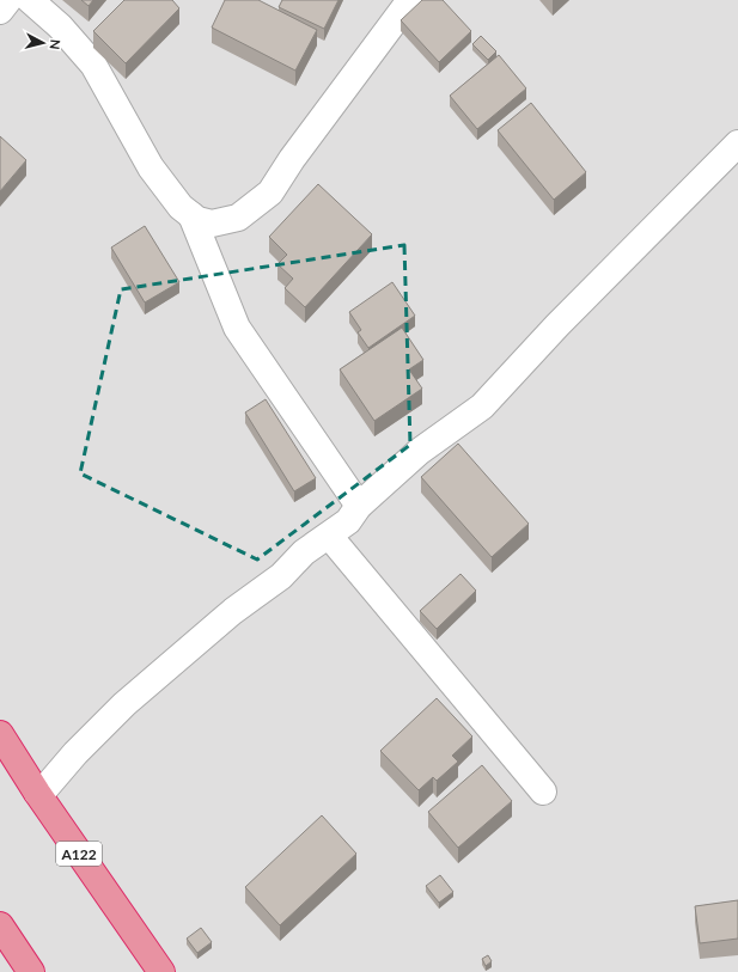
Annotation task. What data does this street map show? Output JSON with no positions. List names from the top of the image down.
{
  "streets": {
    "highway": ["A122"]
  },
  "north": "right"
}
